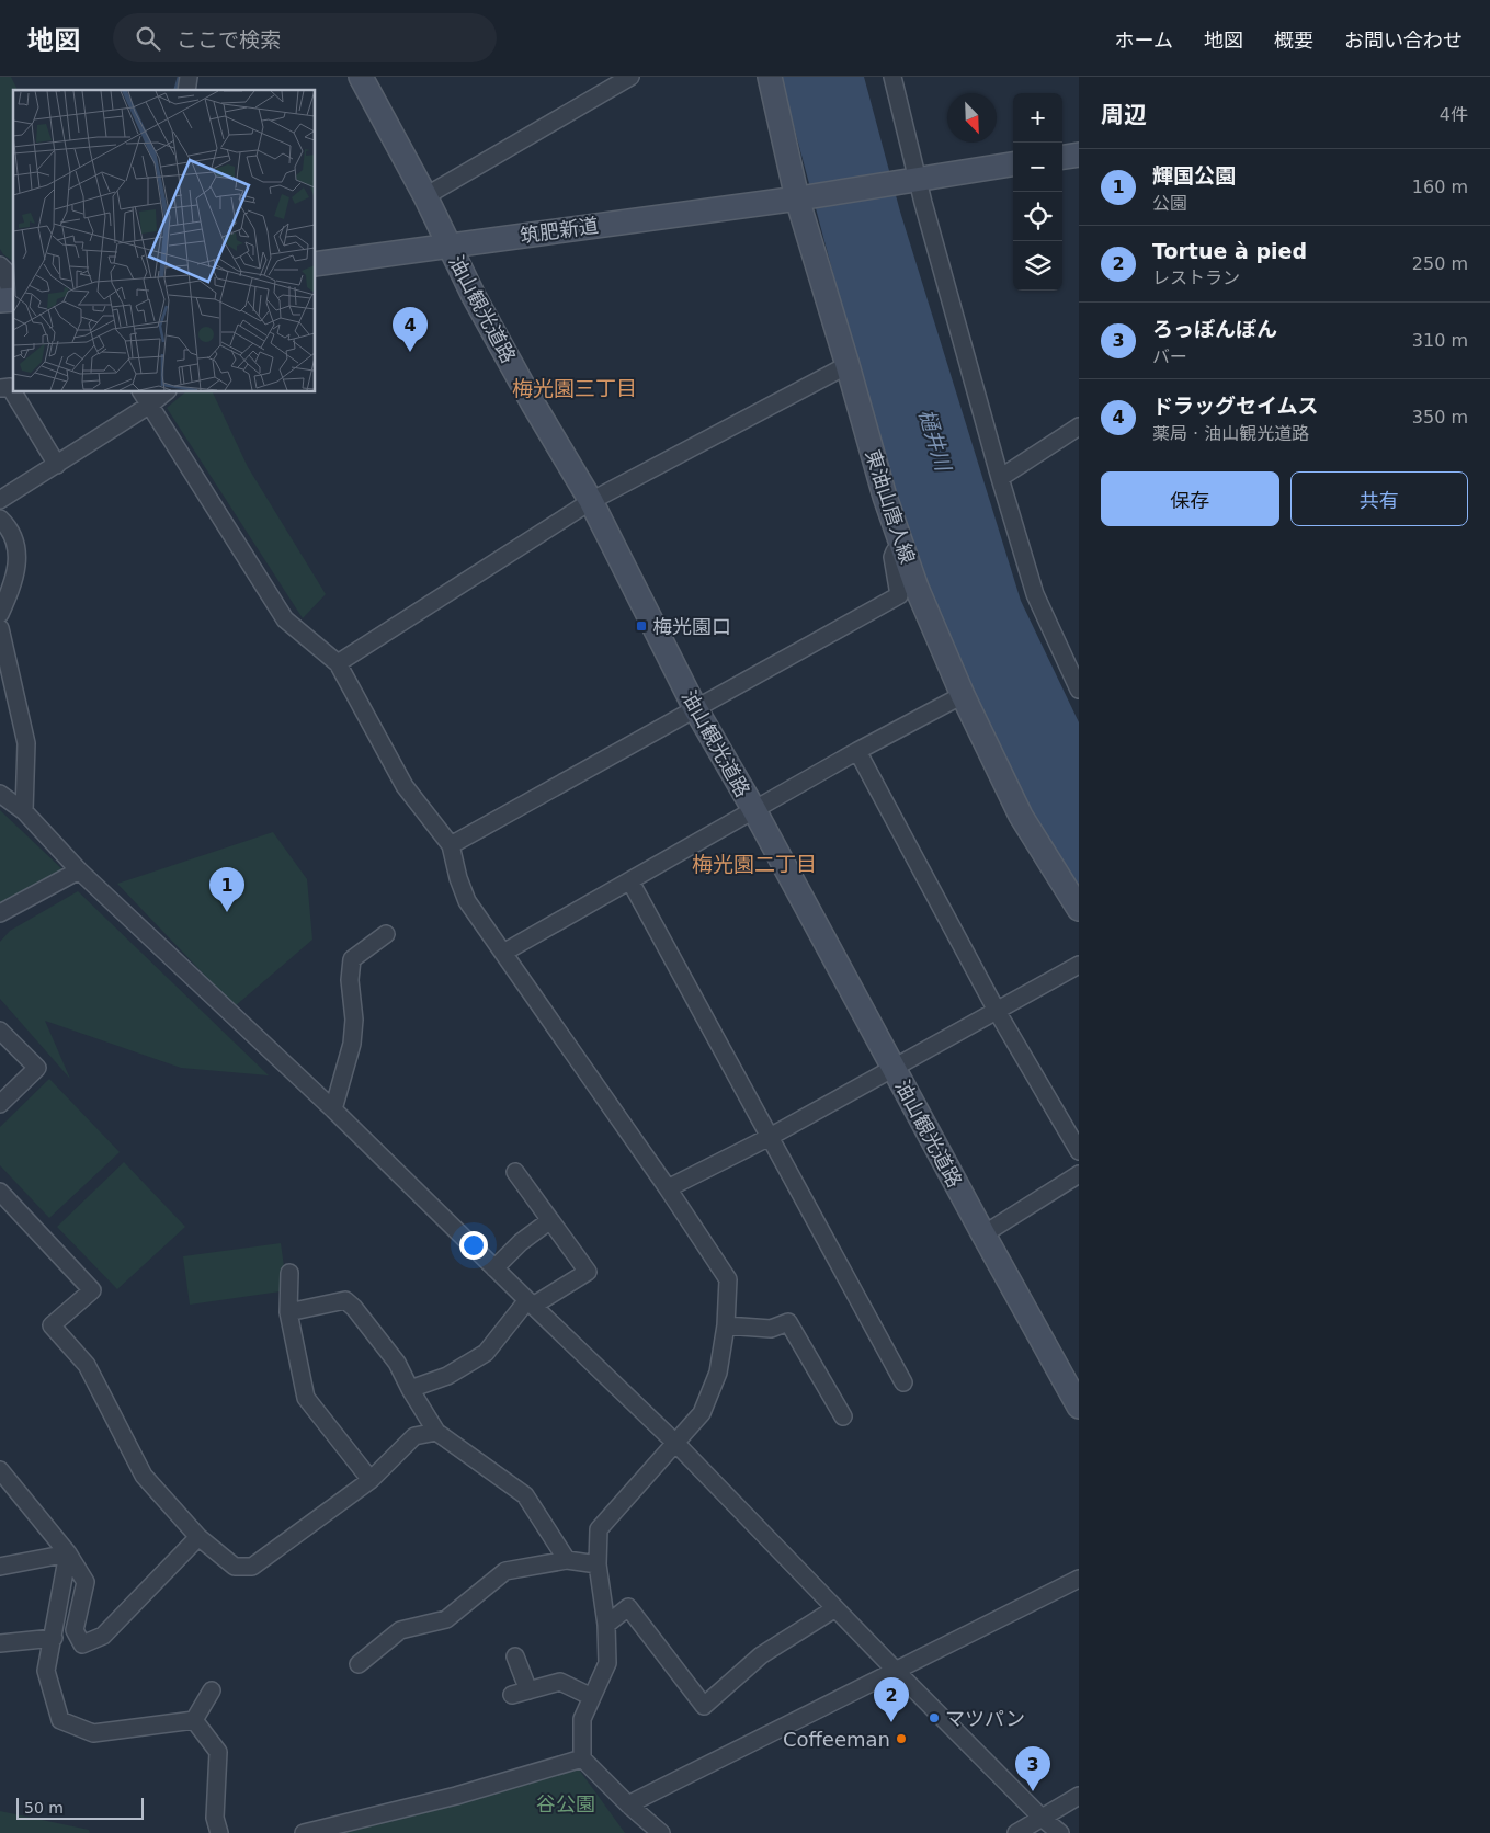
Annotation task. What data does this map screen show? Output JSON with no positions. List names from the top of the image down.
{
  "streets": {
    "street": ["筑肥新道", "油山観光道路", "東油山唐人線"]
  },
  "crossings": [
    ["筑肥新道", "油山観光道路"],
    ["筑肥新道", "東油山唐人線"]
  ],
  "districts": ["梅光園三丁目", "梅光園二丁目"],
  "water": ["樋井川"],
  "parks": ["谷公園"],
  "places": {
    "transit": ["梅光園口"],
    "other": ["マツパン", "Coffeeman"]
  },
  "scale_bar": "50 m",
  "north": "bottom right",
  "page": {
    "header": "地図",
    "search": "ここで検索",
    "nav": [
      "ホーム",
      "地図",
      "概要",
      "お問い合わせ"
    ],
    "heading": ["周辺", "4件"],
    "map_buttons": ["+", "−"],
    "list": [
      {
        "mark": "1",
        "name": "輝国公園",
        "note": "公園",
        "value": "160 m"
      },
      {
        "mark": "2",
        "name": "Tortue à pied",
        "note": "レストラン",
        "value": "250 m"
      },
      {
        "mark": "3",
        "name": "ろっぽんぽん",
        "note": "バー",
        "value": "310 m"
      },
      {
        "mark": "4",
        "name": "ドラッグセイムス",
        "note": "薬局 · 油山観光道路",
        "value": "350 m"
      }
    ],
    "pins": [
      "4",
      "1",
      "2",
      "3"
    ],
    "buttons": ["保存", "共有"],
    "scale": "50 m"
  }
}
